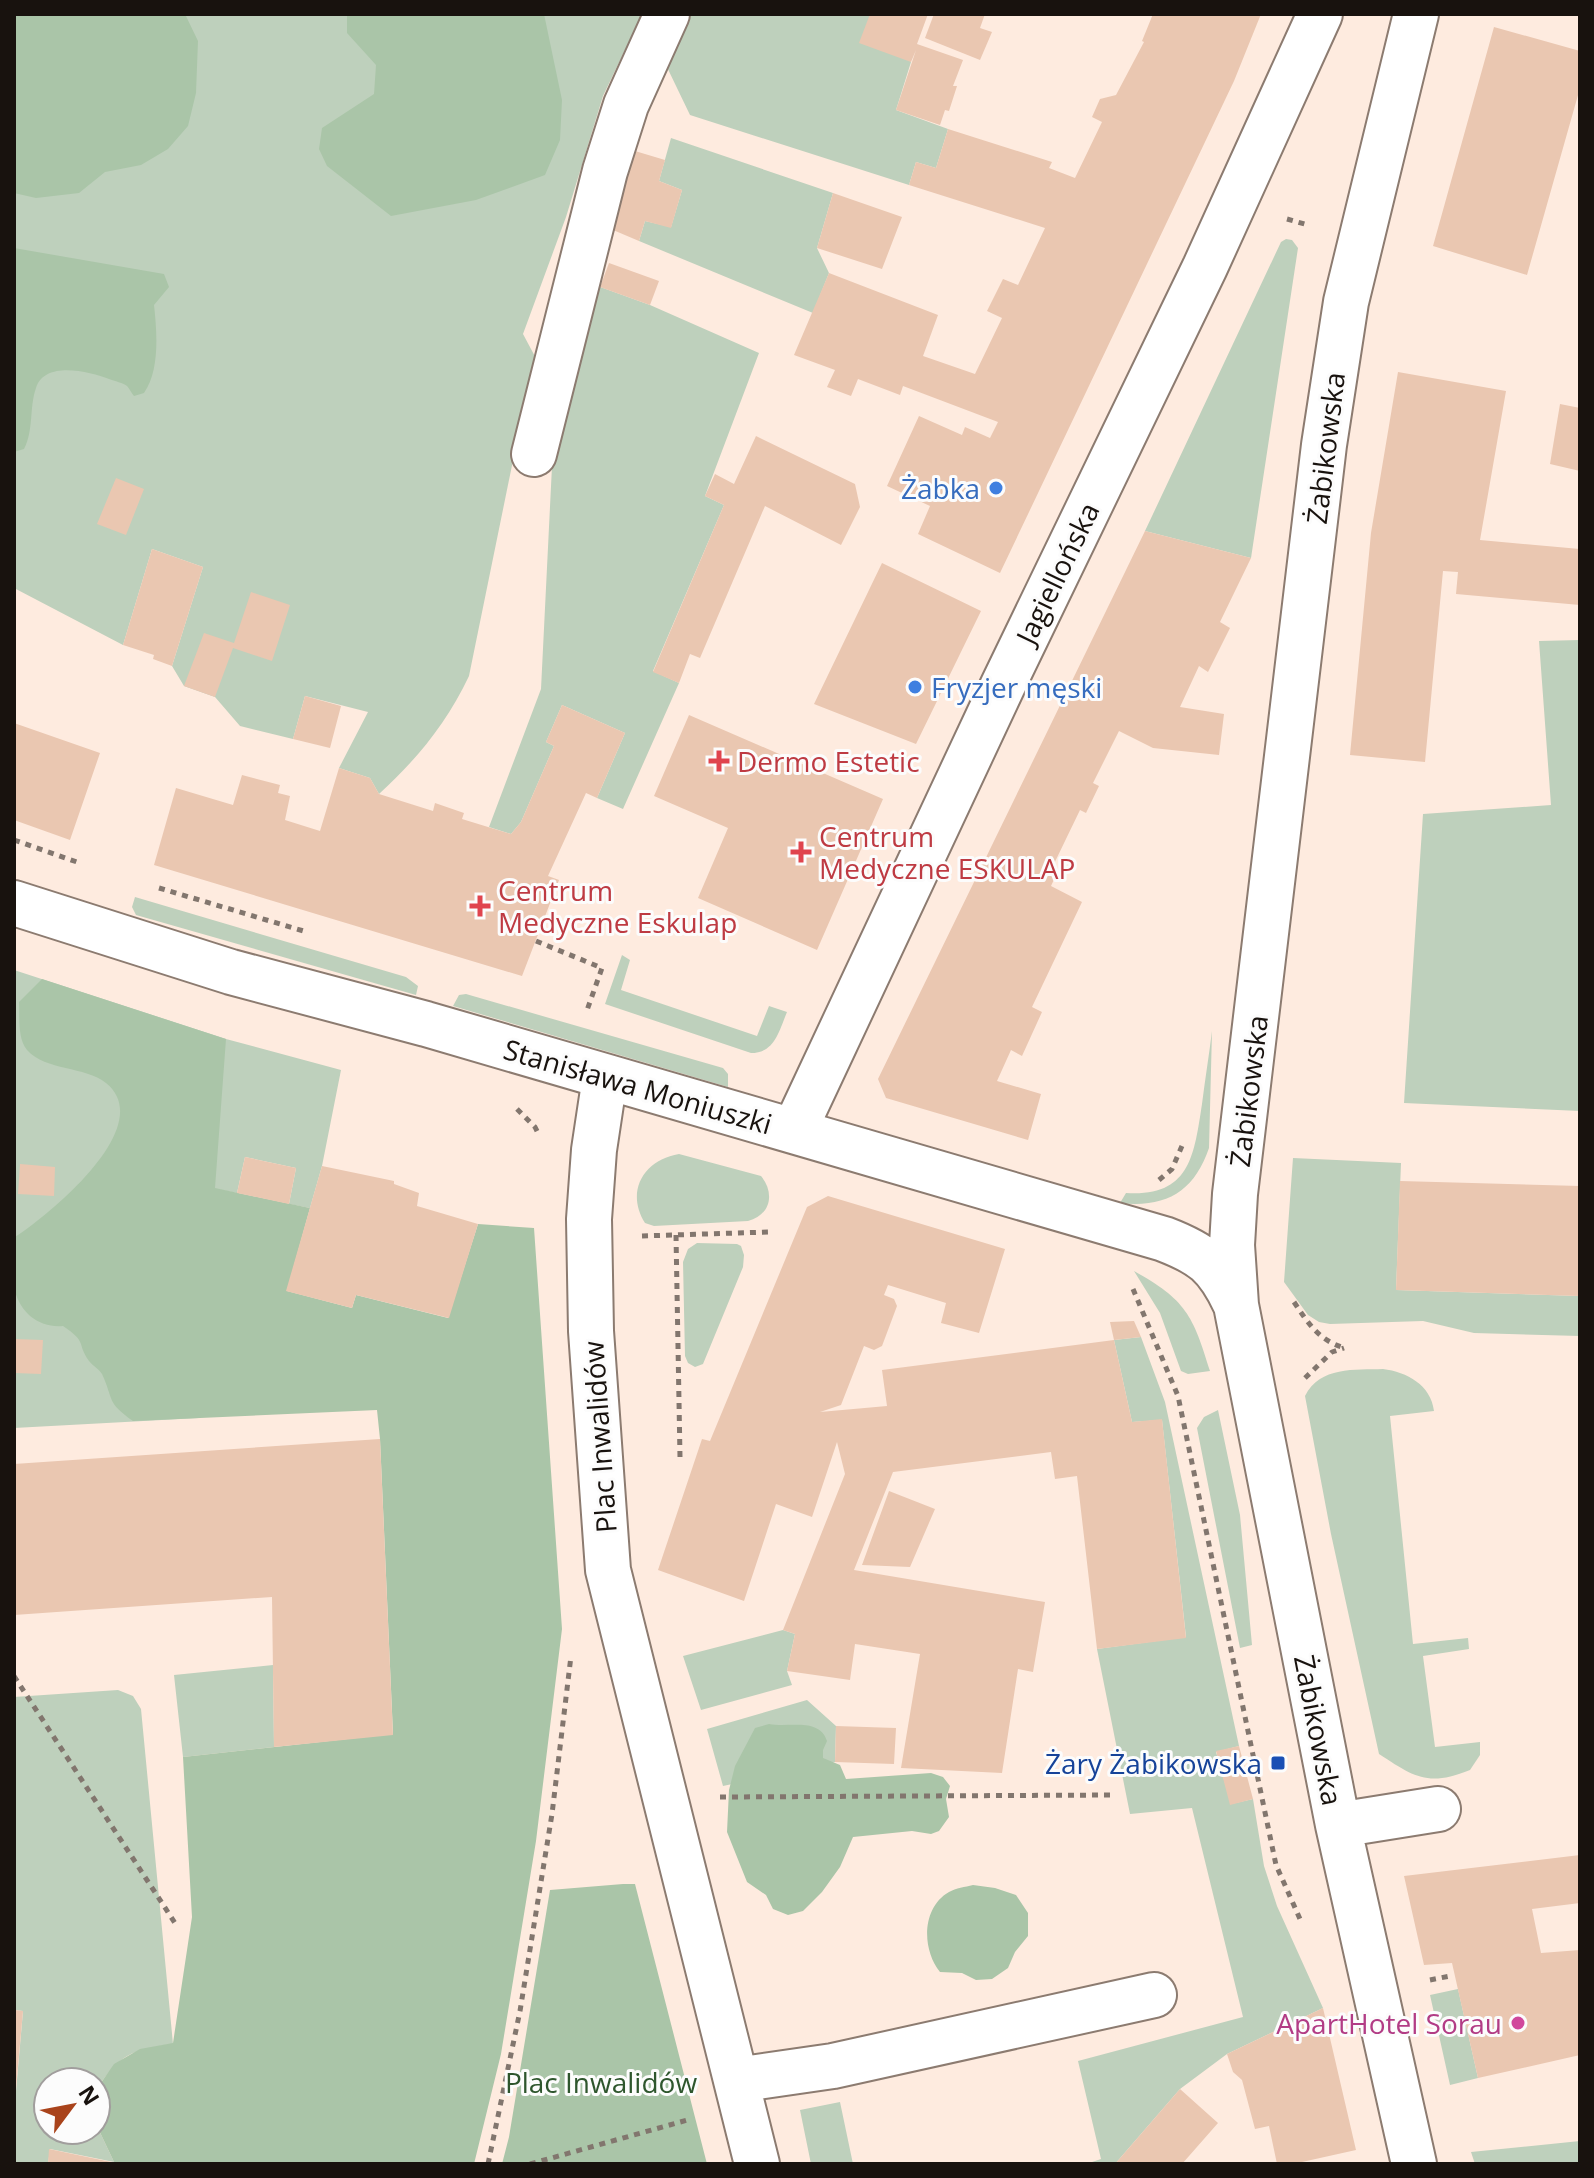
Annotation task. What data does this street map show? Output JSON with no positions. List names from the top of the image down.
{
  "streets": {
    "street": [
      "Żabikowska",
      "Jagiellońska",
      "Stanisława Moniuszki",
      "Plac Inwalidów"
    ]
  },
  "crossings": [
    ["Żabikowska", "Stanisława Moniuszki"],
    ["Jagiellońska", "Stanisława Moniuszki"],
    ["Stanisława Moniuszki", "Plac Inwalidów"]
  ],
  "parks": ["Plac Inwalidów"],
  "places": {
    "other": ["Żabka", "Fryzjer męski", "ApartHotel Sorau"],
    "health": ["Dermo Estetic", "Centrum Medyczne ESKULAP", "Centrum Medyczne Eskulap"],
    "transit": ["Żary Żabikowska"]
  },
  "north": "top right"
}
